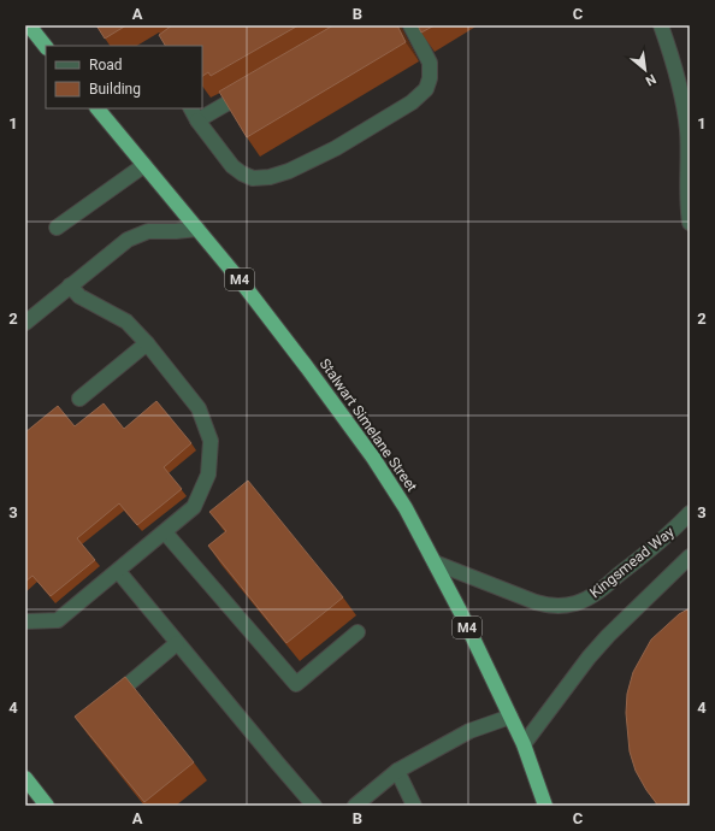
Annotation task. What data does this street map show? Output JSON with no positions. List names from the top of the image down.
{
  "streets": {
    "highway": ["M4", "Stalwart Simelane Street"],
    "street": ["Kingsmead Way"]
  },
  "crossings": [
    ["Stalwart Simelane Street", "Kingsmead Way"]
  ],
  "legend": ["Road", "Building"],
  "north": "bottom right",
  "grid": {
    "columns": ["A", "B", "C"],
    "rows": [
      "1",
      "2",
      "3",
      "4"
    ]
  }
}
